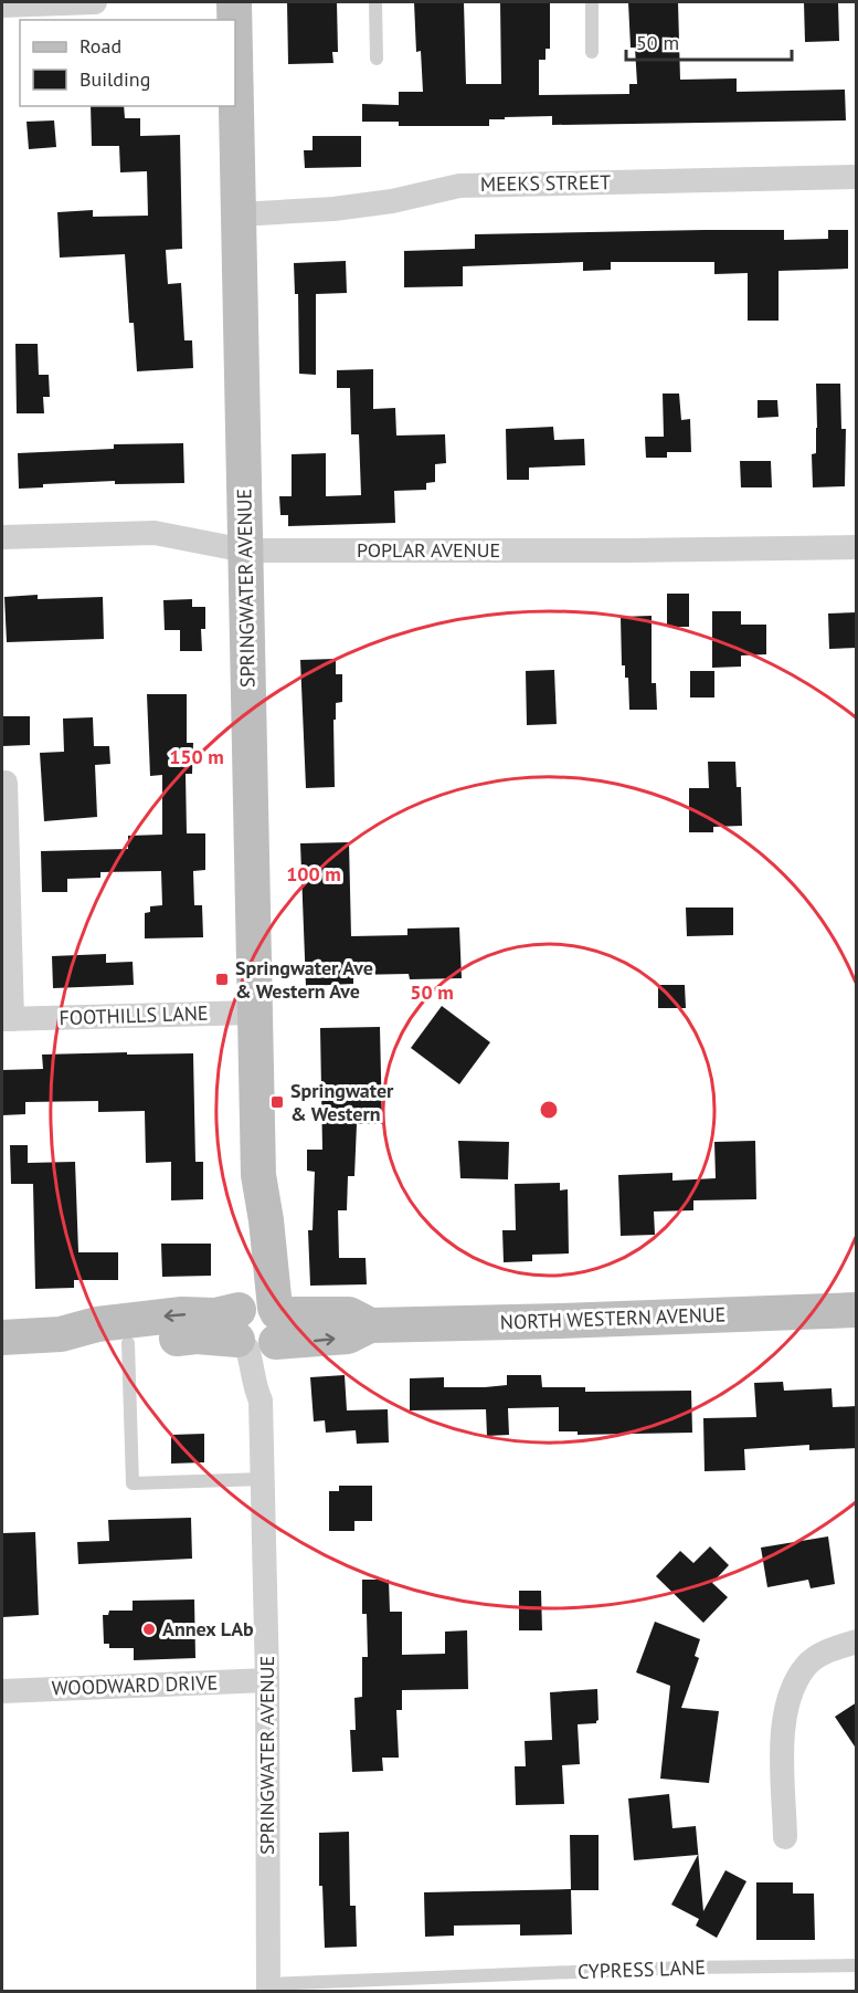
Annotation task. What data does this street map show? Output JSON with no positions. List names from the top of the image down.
{
  "streets": {
    "street": [
      "MEEKS STREET",
      "POPLAR AVENUE",
      "SPRINGWATER AVENUE",
      "FOOTHILLS LANE",
      "NORTH WESTERN AVENUE",
      "WOODWARD DRIVE"
    ],
    "lane": ["CYPRESS LANE"]
  },
  "crossings": [
    ["MEEKS STREET", "SPRINGWATER AVENUE"],
    ["POPLAR AVENUE", "SPRINGWATER AVENUE"],
    ["SPRINGWATER AVENUE", "FOOTHILLS LANE"],
    ["SPRINGWATER AVENUE", "NORTH WESTERN AVENUE"],
    ["SPRINGWATER AVENUE", "WOODWARD DRIVE"],
    ["SPRINGWATER AVENUE", "CYPRESS LANE"]
  ],
  "places": {
    "transit": ["Springwater Ave & Western Ave", "Springwater & Western"],
    "other": ["Annex LAb"]
  },
  "legend": ["Road", "Building"],
  "scale_bar": "50 m",
  "rings": ["150 m", "100 m", "50 m"]
}
